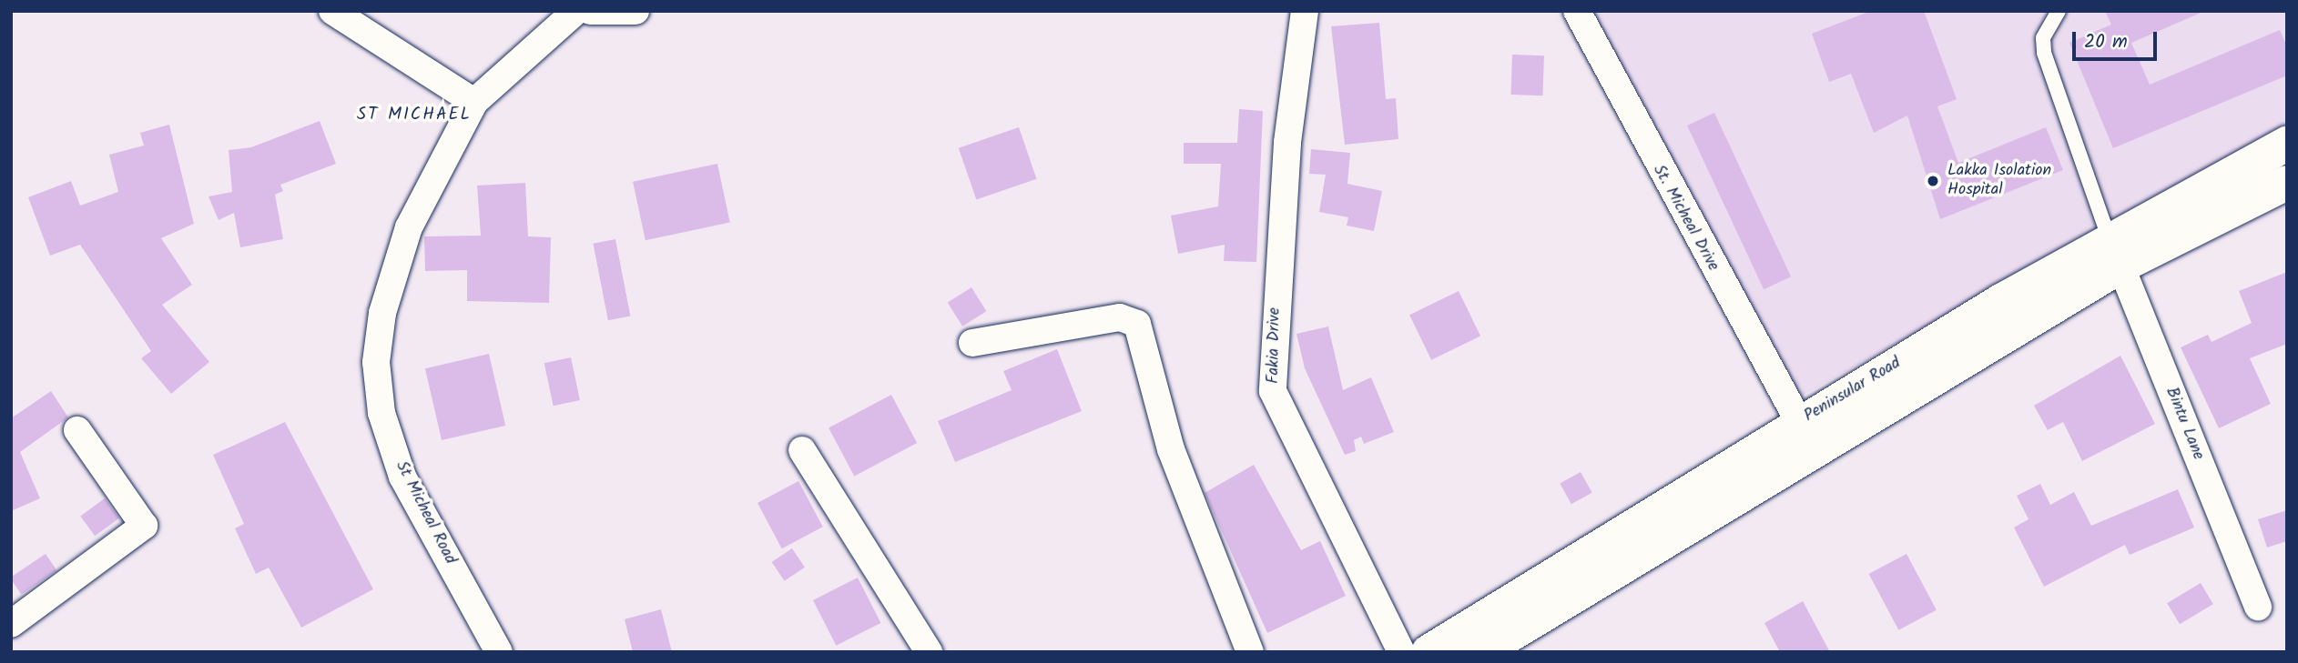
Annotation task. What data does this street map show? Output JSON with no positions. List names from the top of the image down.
{
  "streets": {
    "main road": ["Peninsular Road"],
    "street": [
      "St. Micheal Drive",
      "Fakia Drive",
      "Bintu Lane",
      "St Micheal Road"
    ]
  },
  "crossings": [
    ["St. Micheal Drive", "Peninsular Road"],
    ["Peninsular Road", "Bintu Lane"]
  ],
  "districts": ["ST MICHAEL"],
  "places": ["Lakka Isolation Hospital"],
  "scale_bar": "20 m"
}
